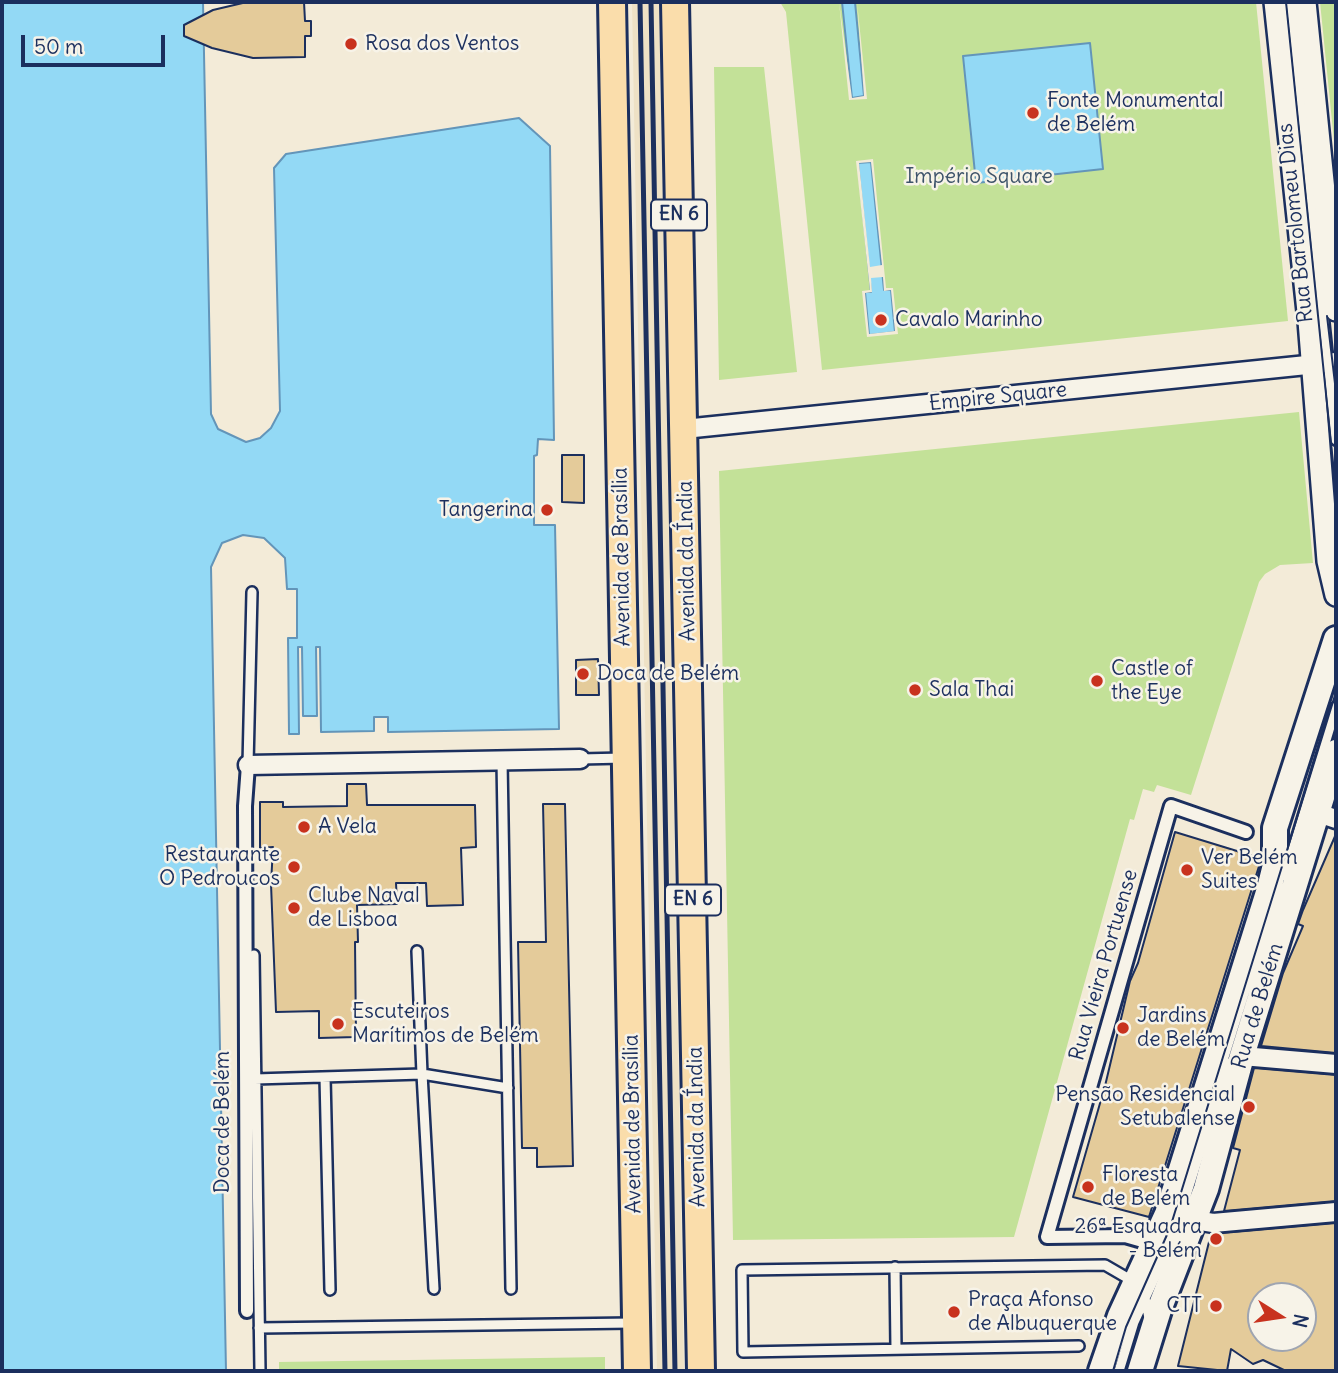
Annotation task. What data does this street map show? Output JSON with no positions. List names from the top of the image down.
{
  "streets": {
    "main road": [
      "EN 6",
      "Avenida de Brasília",
      "Avenida da Índia",
      "Rua de Belém"
    ],
    "street": ["Empire Square", "Rua Vieira Portuense", "Doca de Belém"],
    "lane": ["Rua Bartolomeu Dias"]
  },
  "crossings": [
    ["Rua Bartolomeu Dias", "Empire Square"],
    ["Empire Square", "Avenida da Índia"],
    ["Rua Vieira Portuense", "Rua de Belém"]
  ],
  "parks": ["Império Square"],
  "places": [
    "Rosa dos Ventos",
    "Fonte Monumental de Belém",
    "Cavalo Marinho",
    "Tangerina",
    "Doca de Belém",
    "Castle of the Eye",
    "Sala Thai",
    "A Vela",
    "Restaurante O Pedroucos",
    "Ver Belém Suites",
    "Clube Naval de Lisboa",
    "Escuteiros Marítimos de Belém",
    "Jardins de Belém",
    "Pensão Residencial Setubalense",
    "Floresta de Belém",
    "26ª Esquadra - Belém",
    "CTT",
    "Praça Afonso de Albuquerque"
  ],
  "scale_bar": "50 m",
  "north": "right"
}
